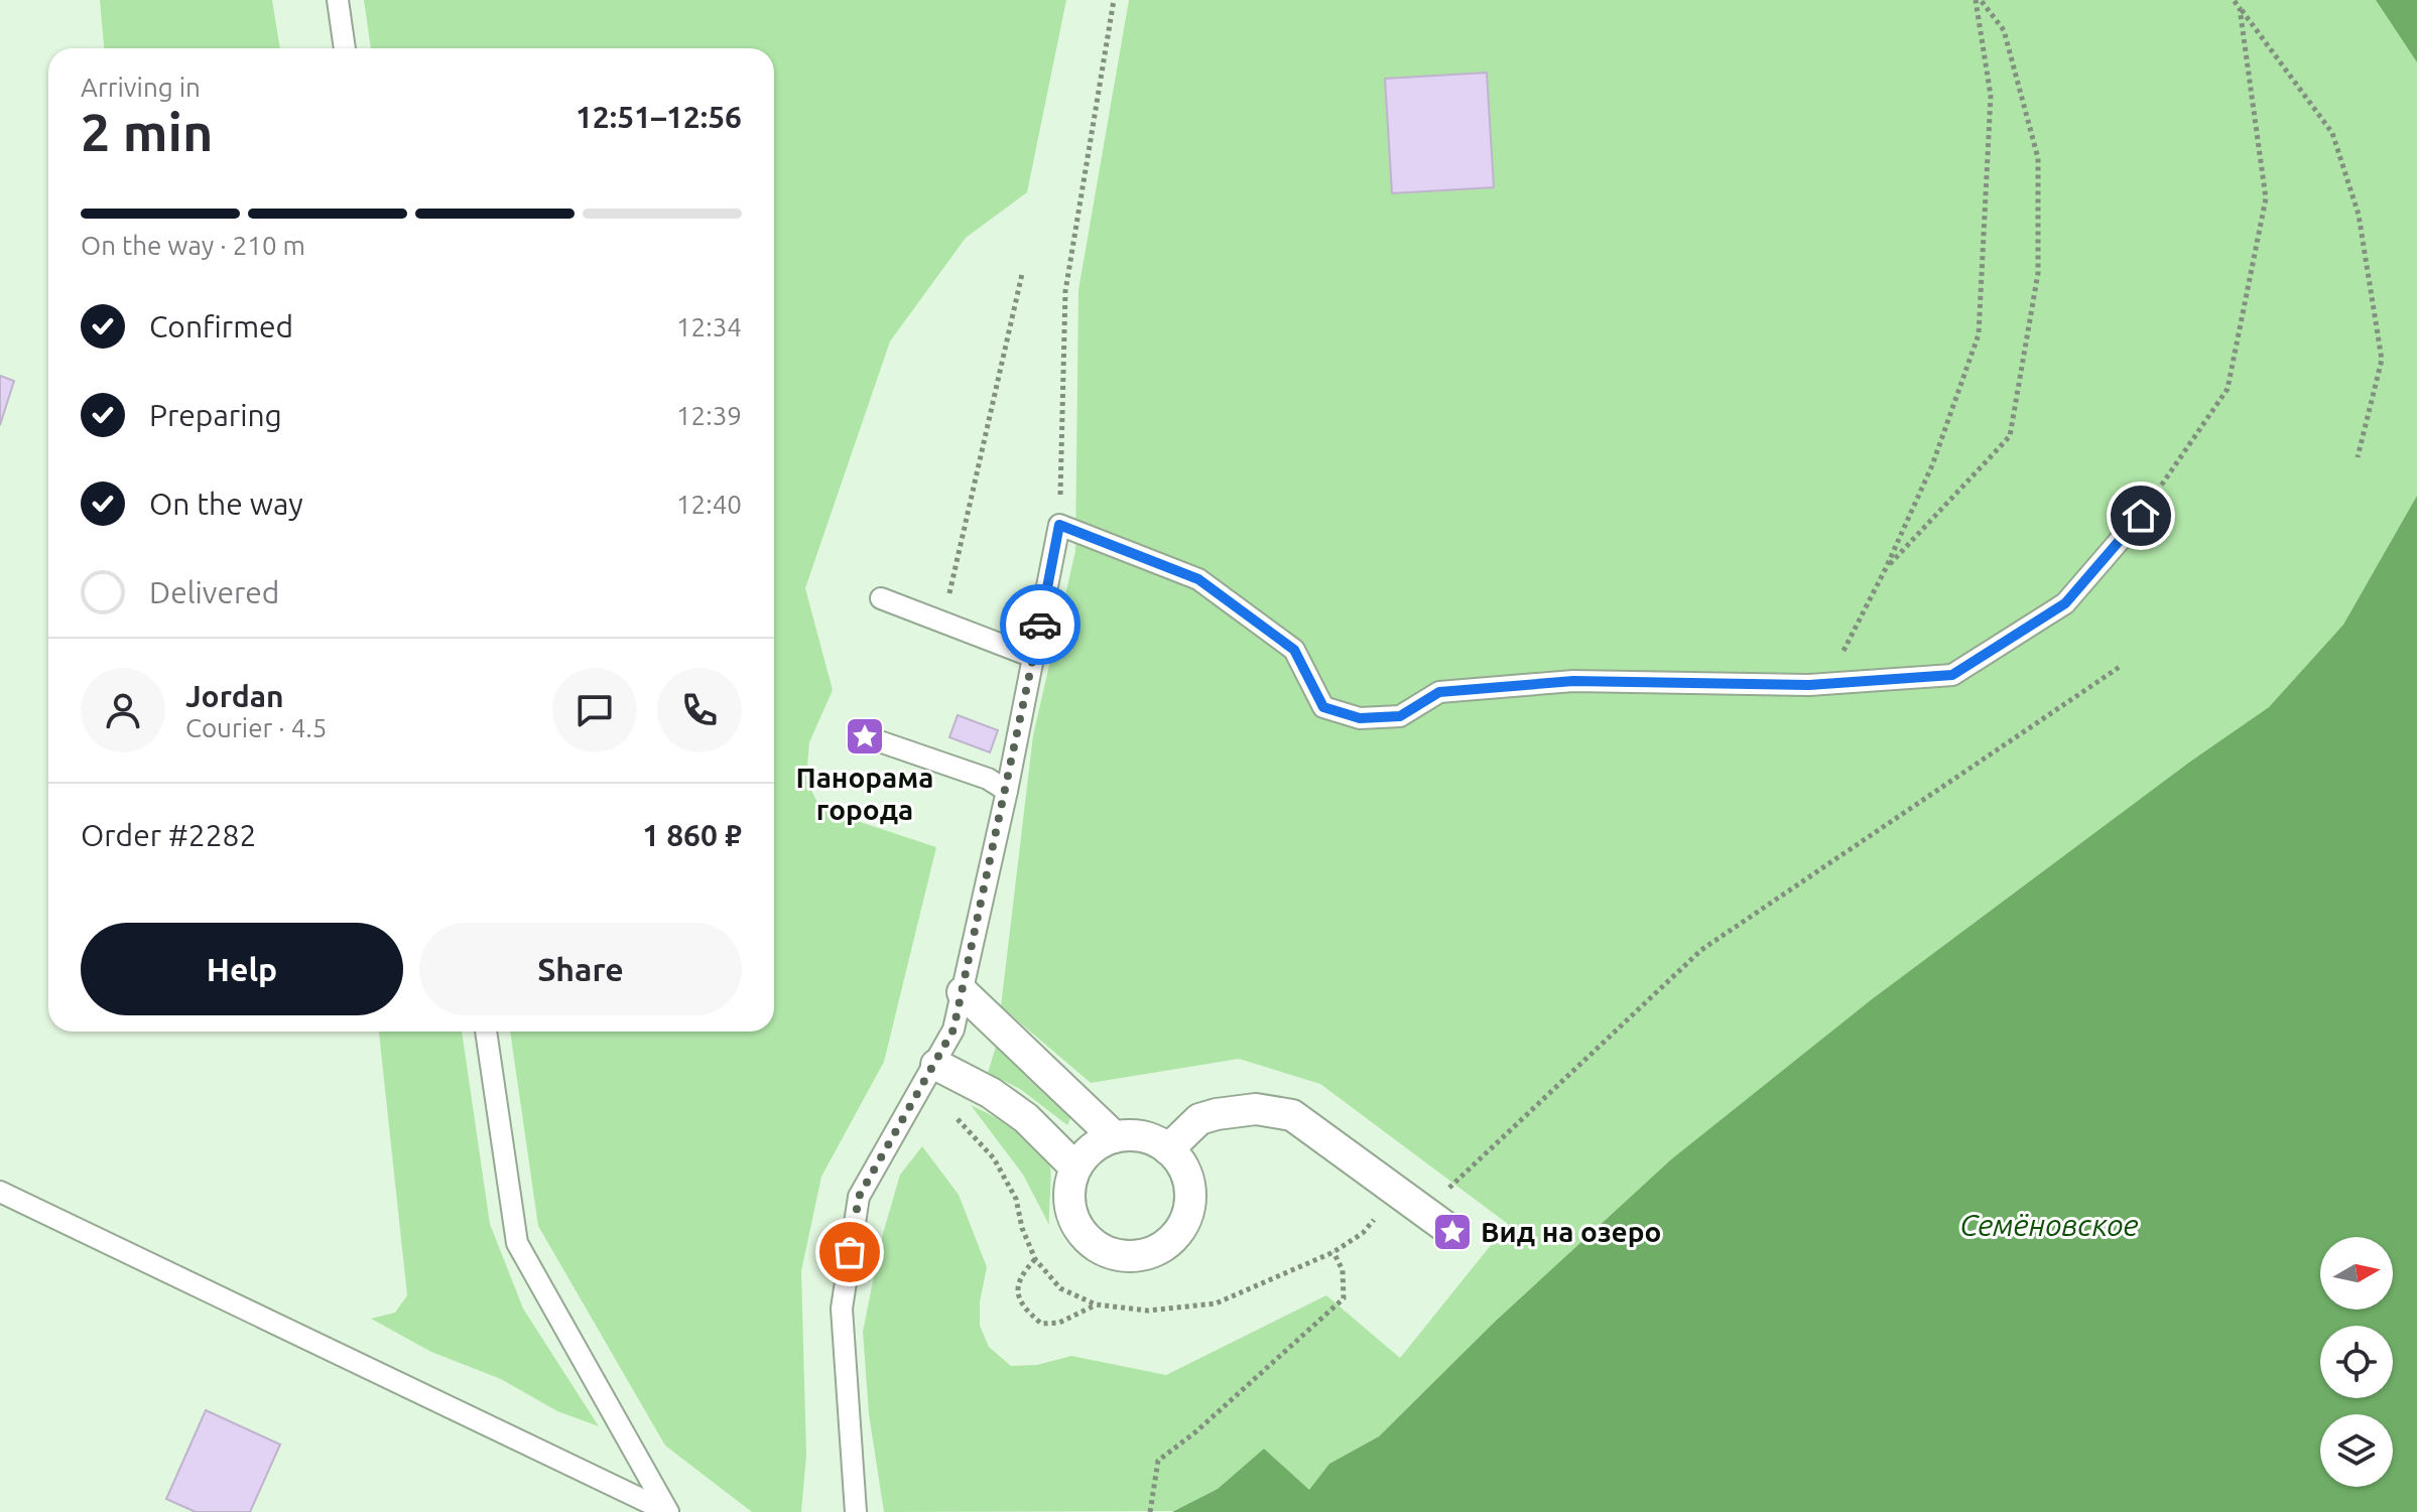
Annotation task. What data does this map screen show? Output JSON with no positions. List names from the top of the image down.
{
  "water": ["Семёновское"],
  "places": {
    "place": ["Панорама города", "Вид на озеро"]
  },
  "north": "right",
  "page": {
    "heading": ["2 min", "Arriving in", "12:51–12:56"],
    "panel": [
      "Jordan",
      "Courier · 4.5",
      "Order #2282",
      "1 860 ₽"
    ],
    "bar": "On the way · 210 m",
    "list": [
      ["Confirmed", "12:34"],
      ["Preparing", "12:39"],
      ["On the way", "12:40"],
      "Delivered"
    ],
    "buttons": ["Help", "Share"]
  }
}
